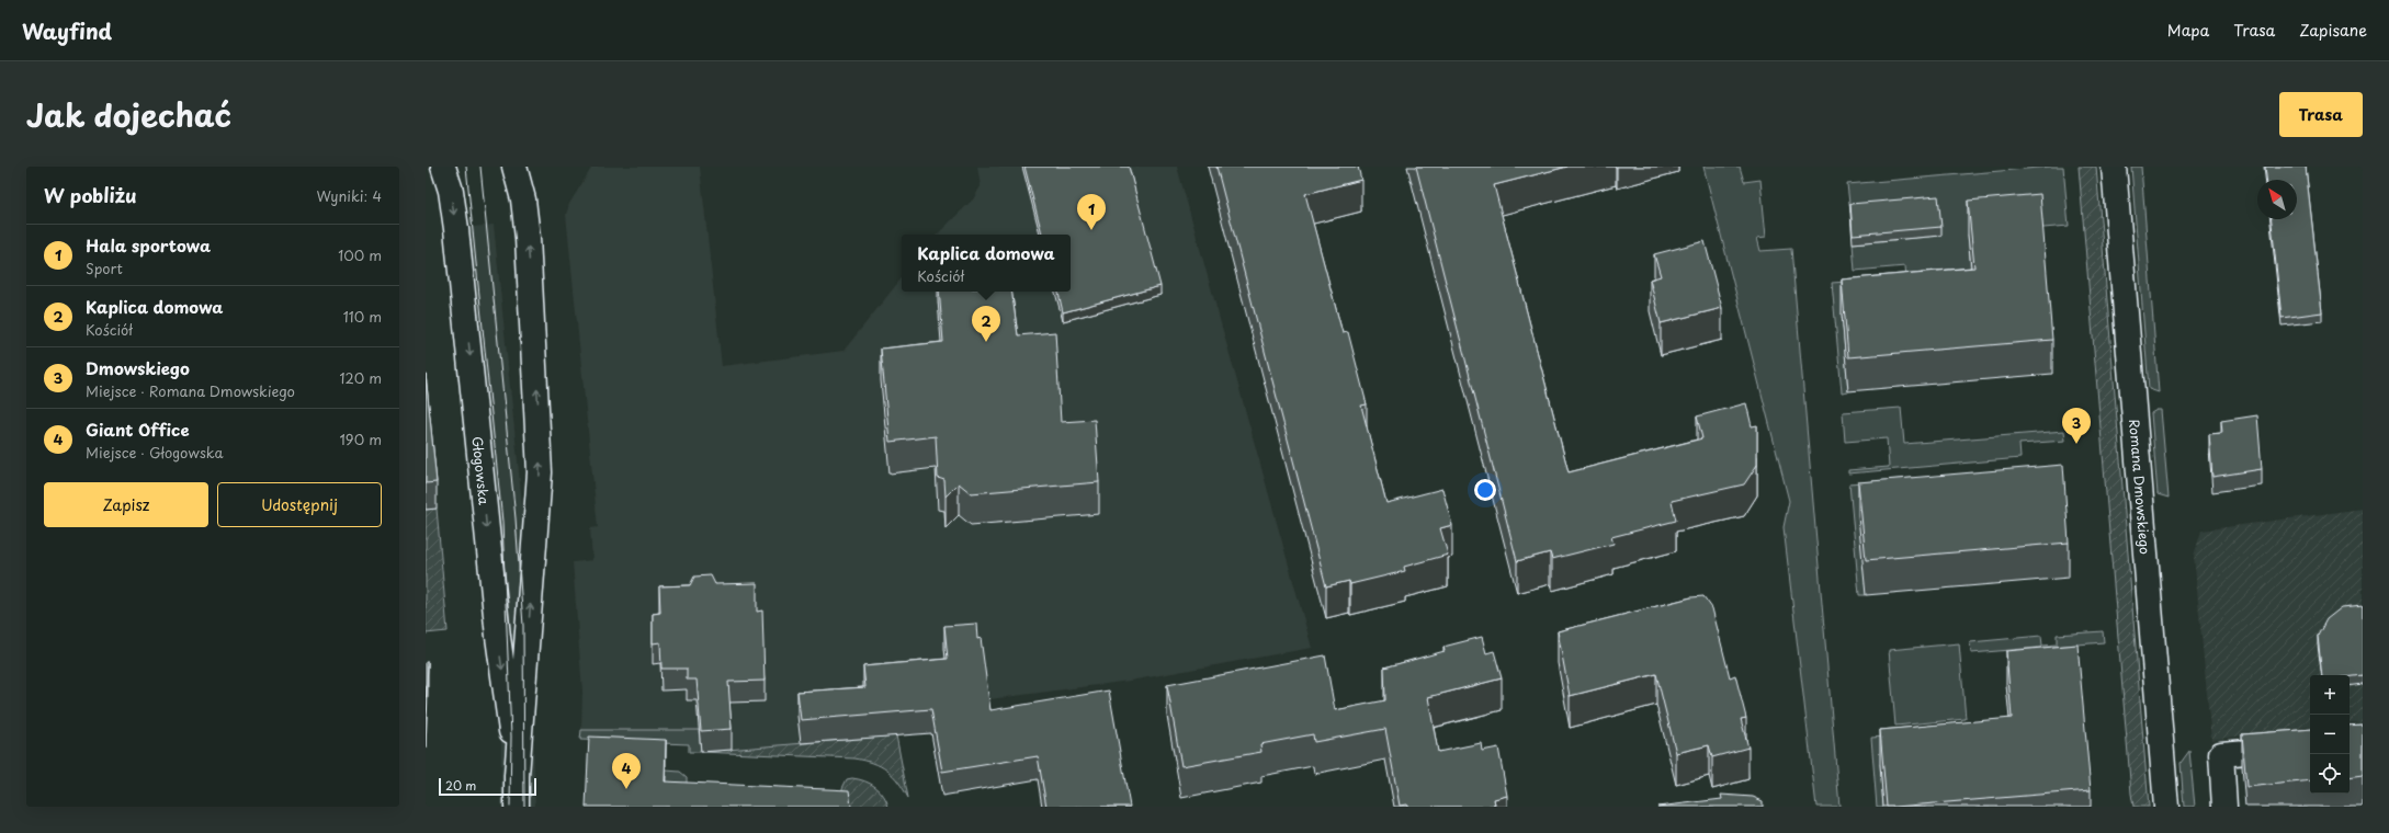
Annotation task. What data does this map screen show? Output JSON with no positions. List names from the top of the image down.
{
  "streets": {
    "street": ["Głogowska", "Romana Dmowskiego"]
  },
  "scale_bar": "20 m",
  "north": "top left",
  "page": {
    "header": "Wayfind",
    "nav": ["Mapa", "Trasa", "Zapisane"],
    "title": "Jak dojechać",
    "buttons": [
      "Trasa",
      ["Zapisz", "Udostępnij"]
    ],
    "heading": ["W pobliżu", "Wyniki: 4"],
    "pins": [
      "1",
      "2",
      "3",
      "4"
    ],
    "list": [
      {
        "mark": "1",
        "name": "Hala sportowa",
        "note": "Sport",
        "value": "100 m"
      },
      {
        "mark": "2",
        "name": "Kaplica domowa",
        "note": "Kościół",
        "value": "110 m"
      },
      {
        "mark": "3",
        "name": "Dmowskiego",
        "note": "Miejsce · Romana Dmowskiego",
        "value": "120 m"
      },
      {
        "mark": "4",
        "name": "Giant Office",
        "note": "Miejsce · Głogowska",
        "value": "190 m"
      }
    ],
    "popup": ["Kaplica domowa", "Kościół"],
    "map_buttons": ["+", "−"],
    "scale": "20 m"
  }
}
